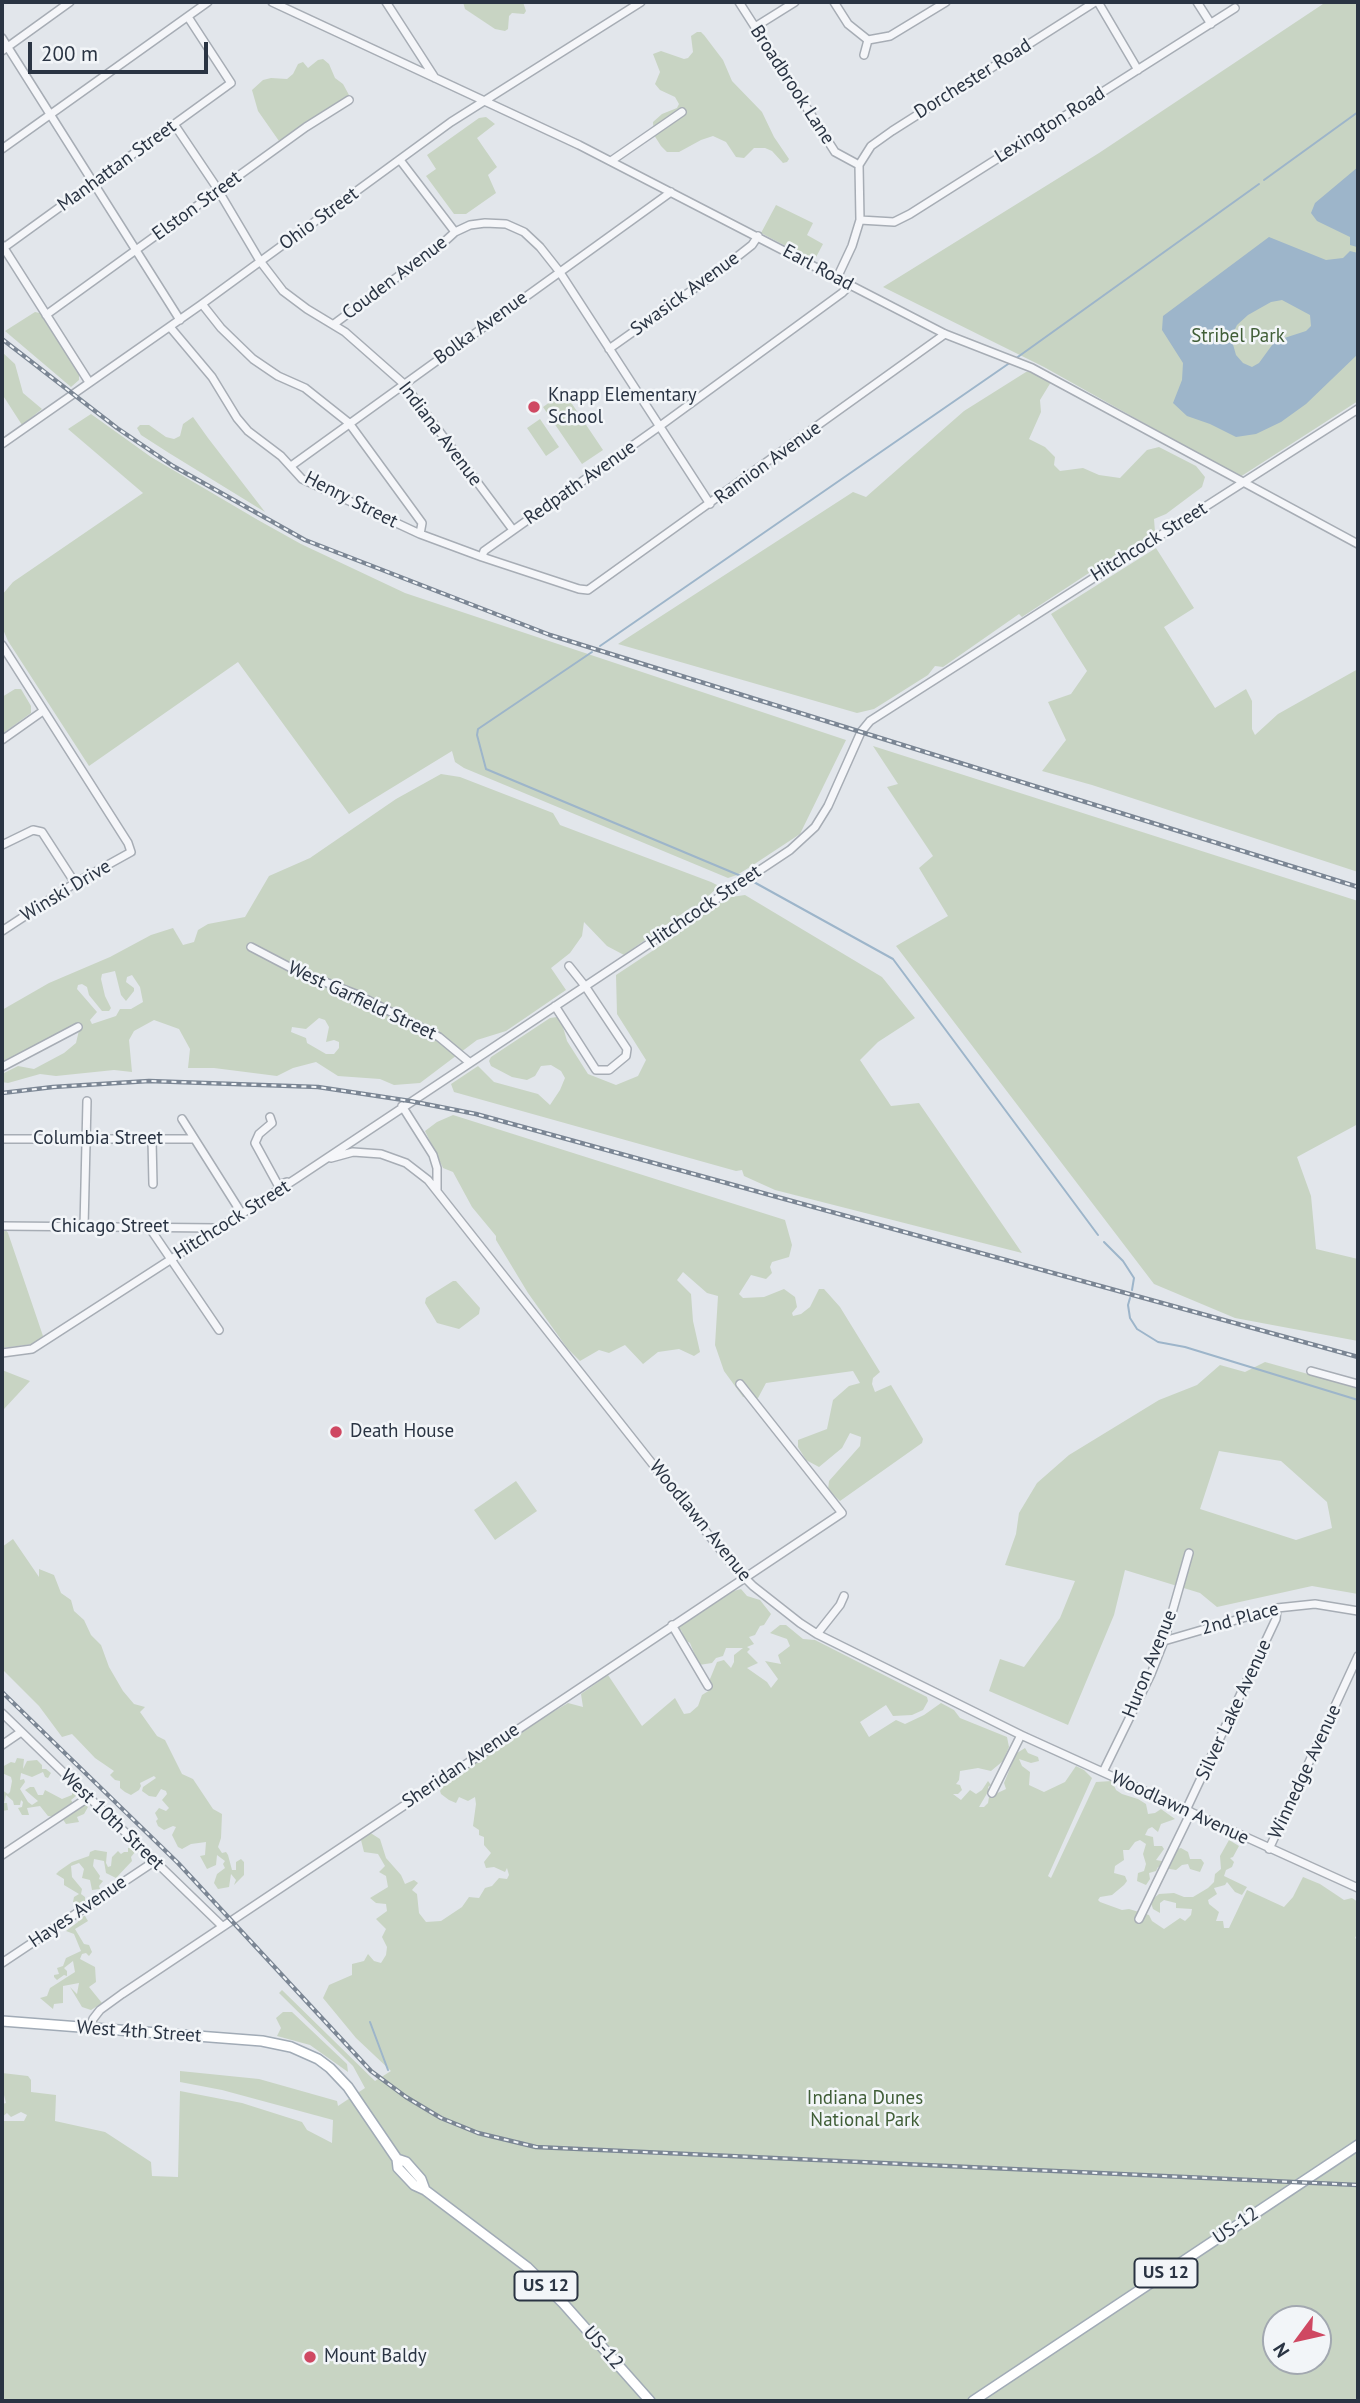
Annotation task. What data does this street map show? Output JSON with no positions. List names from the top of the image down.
{
  "streets": {
    "main road": ["West 4th Street", "US-12", "US 12"],
    "street": [
      "Dorchester Road",
      "Broadbrook Lane",
      "Lexington Road",
      "Manhattan Street",
      "Elston Street",
      "Ohio Street",
      "Earl Road",
      "Couden Avenue",
      "Swasick Avenue",
      "Bolka Avenue",
      "Indiana Avenue",
      "Ramion Avenue",
      "Redpath Avenue",
      "Henry Street",
      "Hitchcock Street",
      "Winski Drive",
      "West Garfield Street",
      "Columbia Street",
      "Chicago Street",
      "Woodlawn Avenue",
      "2nd Place",
      "Huron Avenue",
      "Silver Lake Avenue",
      "Sheridan Avenue",
      "Winnedge Avenue",
      "West 10th Street",
      "Hayes Avenue"
    ]
  },
  "crossings": [
    ["Dorchester Road", "Broadbrook Lane"],
    ["Manhattan Street", "Indiana Avenue"],
    ["Elston Street", "Indiana Avenue"],
    ["Ohio Street", "Earl Road"],
    ["Ohio Street", "Indiana Avenue"],
    ["Ohio Street", "Henry Street"],
    ["Earl Road", "Swasick Avenue"],
    ["Earl Road", "Bolka Avenue"],
    ["Earl Road", "Ramion Avenue"],
    ["Earl Road", "Redpath Avenue"],
    ["Earl Road", "Hitchcock Street"],
    ["Couden Avenue", "Indiana Avenue"],
    ["Bolka Avenue", "Indiana Avenue"],
    ["Bolka Avenue", "Henry Street"],
    ["Indiana Avenue", "Redpath Avenue"],
    ["Ramion Avenue", "Henry Street"],
    ["Redpath Avenue", "Henry Street"],
    ["Hitchcock Street", "West Garfield Street"],
    ["Hitchcock Street", "Chicago Street"],
    ["Hitchcock Street", "Woodlawn Avenue"],
    ["Woodlawn Avenue", "Huron Avenue"],
    ["Woodlawn Avenue", "Silver Lake Avenue"],
    ["Woodlawn Avenue", "Sheridan Avenue"],
    ["Woodlawn Avenue", "Winnedge Avenue"],
    ["2nd Place", "Huron Avenue"],
    ["2nd Place", "Silver Lake Avenue"],
    ["Sheridan Avenue", "West 10th Street"],
    ["Sheridan Avenue", "West 4th Street"],
    ["West 10th Street", "Hayes Avenue"],
    ["West 4th Street", "US-12"]
  ],
  "parks": ["Stribel Park", "Indiana Dunes National Park"],
  "places": ["Knapp Elementary School", "Death House", "Mount Baldy"],
  "scale_bar": "200 m",
  "north": "bottom left"
}
